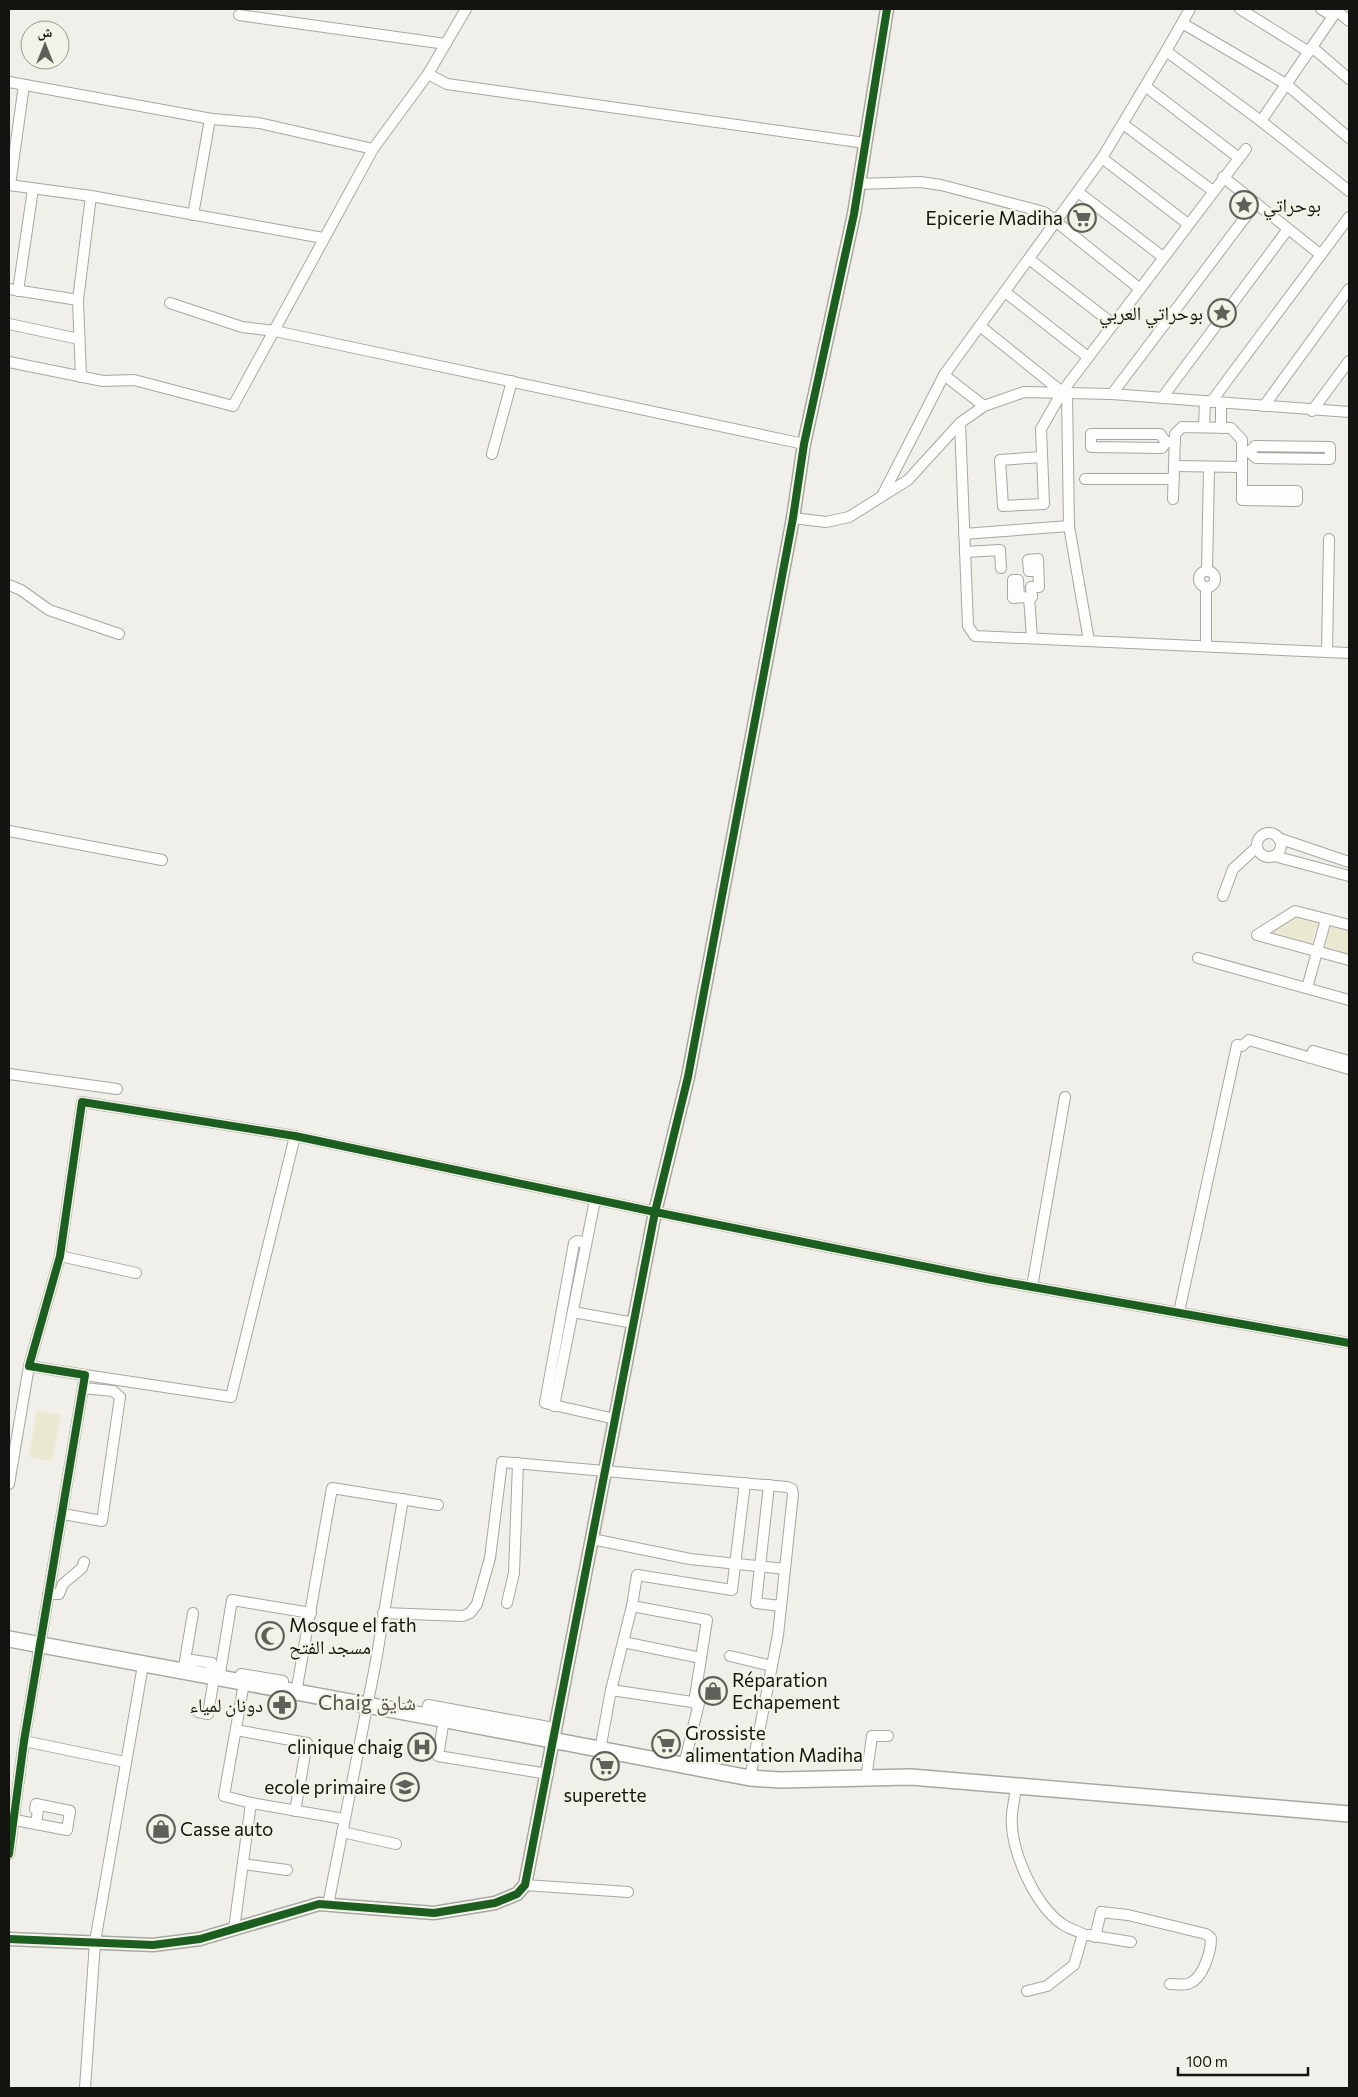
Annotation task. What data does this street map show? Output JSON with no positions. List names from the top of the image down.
{
  "districts": ["Chaig شايق"],
  "places": {
    "place": ["بوحراتي", "بوحراتي العربي"],
    "supermarket": ["Epicerie Madiha", "Grossiste alimentation Madiha", "superette"],
    "mosque": ["Mosque el fath مسجد الفتح"],
    "shop": ["Réparation Echapement", "Casse auto"],
    "pharmacy": ["دونان لمياء"],
    "hospital": ["clinique chaig"],
    "school or university": ["ecole primaire"]
  },
  "scale_bar": "100 m",
  "north": "top"
}
